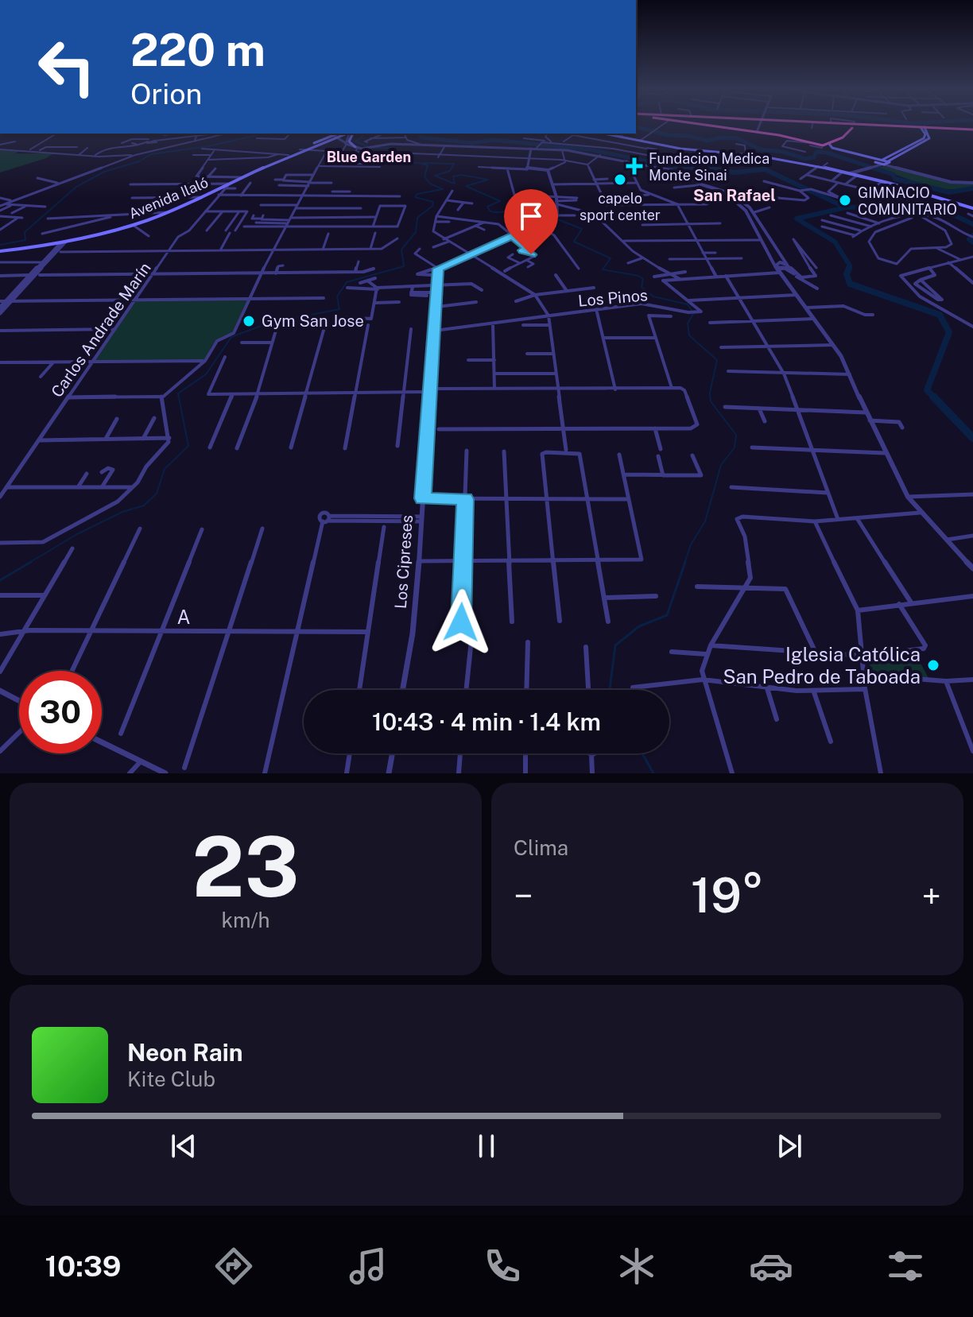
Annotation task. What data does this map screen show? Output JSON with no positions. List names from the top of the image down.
{
  "streets": {
    "main road": ["Avenida Ilaló"],
    "street": [
      "Los Pinos",
      "Carlos Andrade Marín",
      "Los Cipreses",
      "A"
    ]
  },
  "crossings": [
    ["Avenida Ilaló", "Carlos Andrade Marín"],
    ["Los Pinos", "Los Cipreses"]
  ],
  "districts": ["Blue Garden", "San Rafael"],
  "places": {
    "health": ["Fundacion Medica Monte Sinai"],
    "other": [
      "capelo sport center",
      "GIMNACIO COMUNITARIO",
      "Gym San Jose",
      "Iglesia Católica San Pedro de Taboada"
    ]
  },
  "page": {
    "turn": ["220 m", "Orion"],
    "limit": "30",
    "trip": "10:43 · 4 min · 1.4 km",
    "tile": [
      ["23", "km/h"],
      "Clima"
    ],
    "heat": ["−", "19°", "+"],
    "song": ["Neon Rain", "Kite Club"],
    "tabs": "10:39"
  }
}
